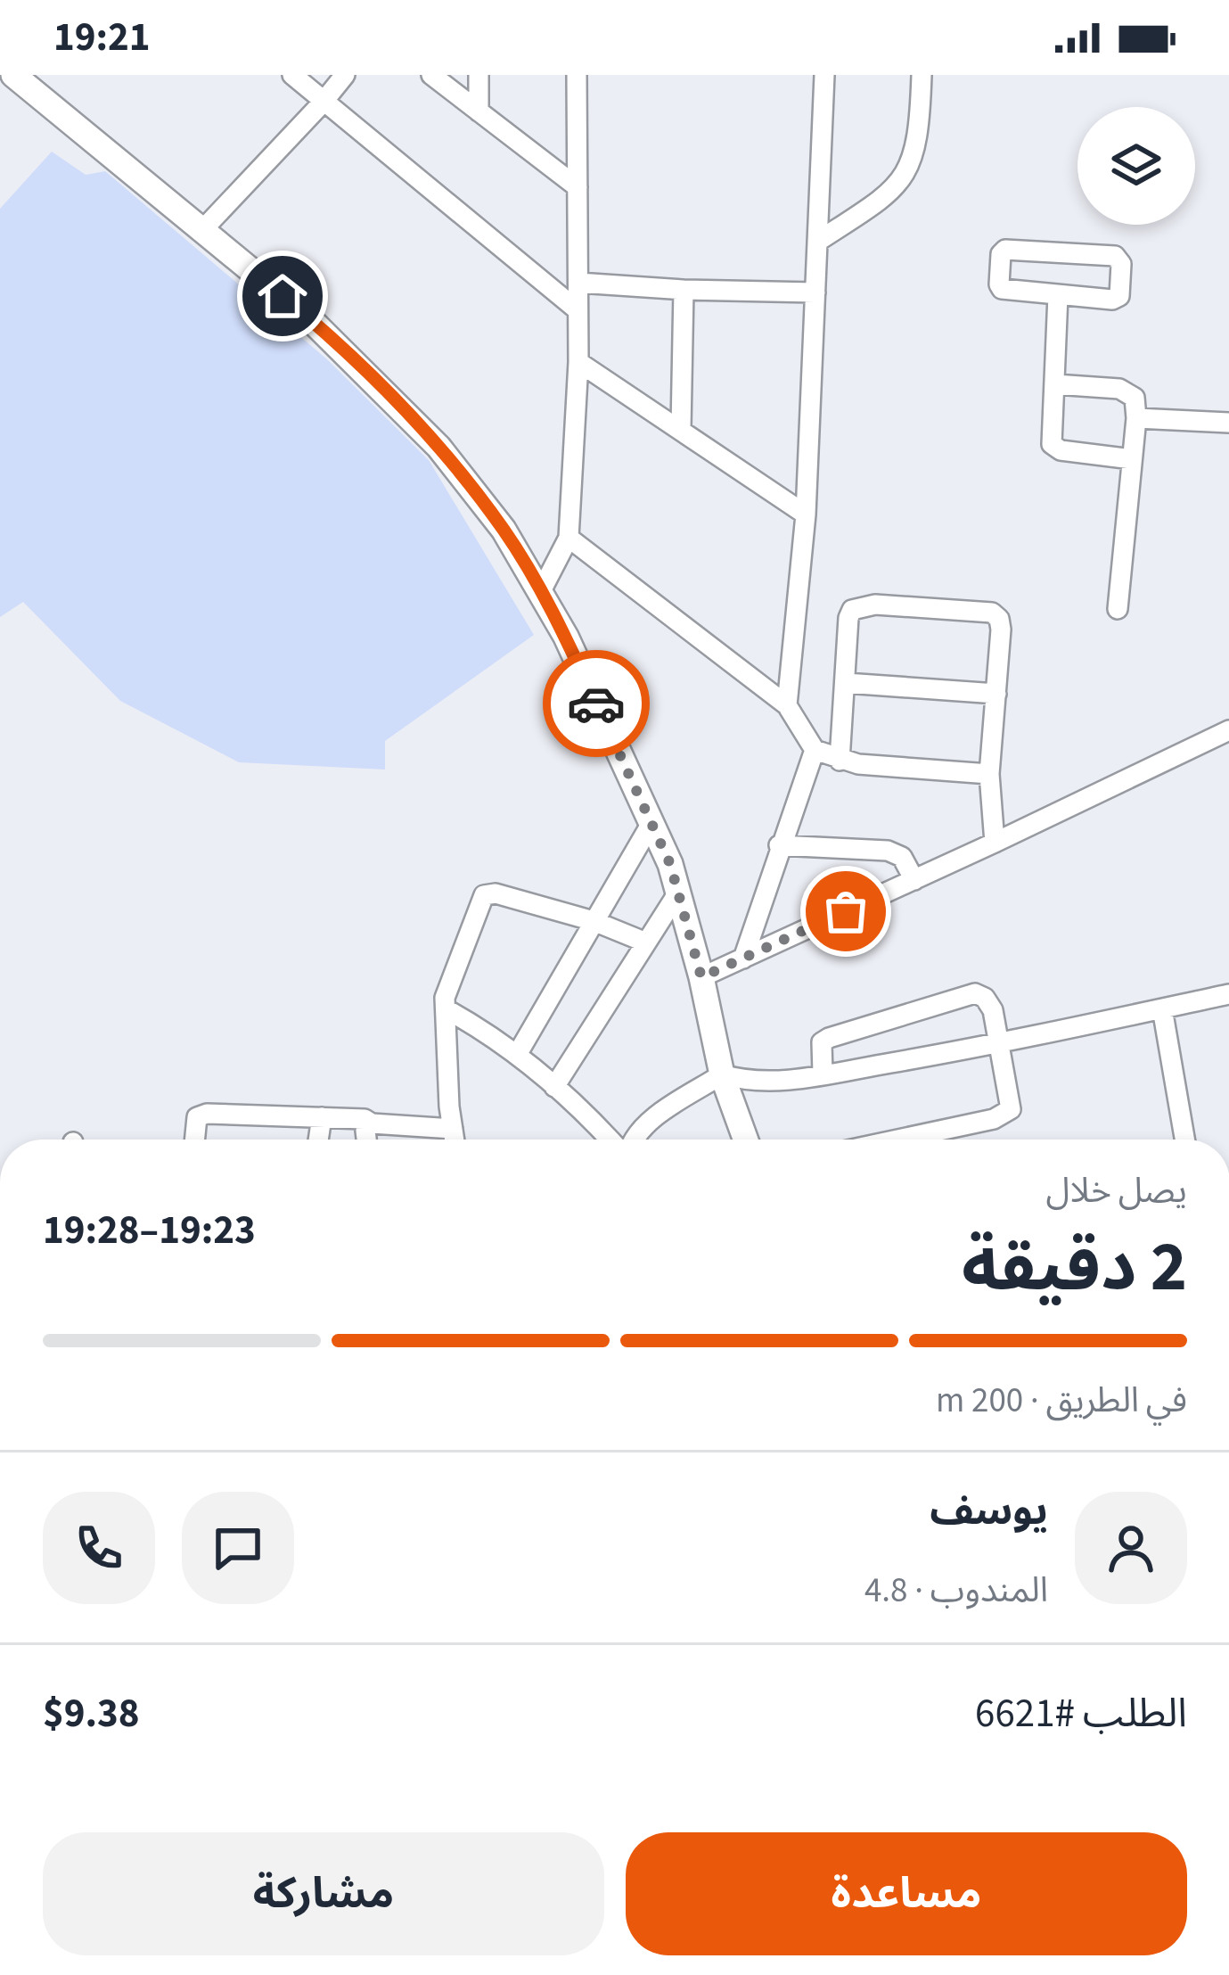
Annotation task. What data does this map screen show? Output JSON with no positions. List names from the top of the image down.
{
  "page": {
    "status": "19:21",
    "heading": ["2 دقيقة", "يصل خلال", "19:23–19:28"],
    "panel": [
      "يوسف",
      "المندوب · 4.8",
      "الطلب #6621",
      "$9.38"
    ],
    "bar": "في الطريق · 200 m",
    "buttons": ["مساعدة", "مشاركة"]
  }
}
